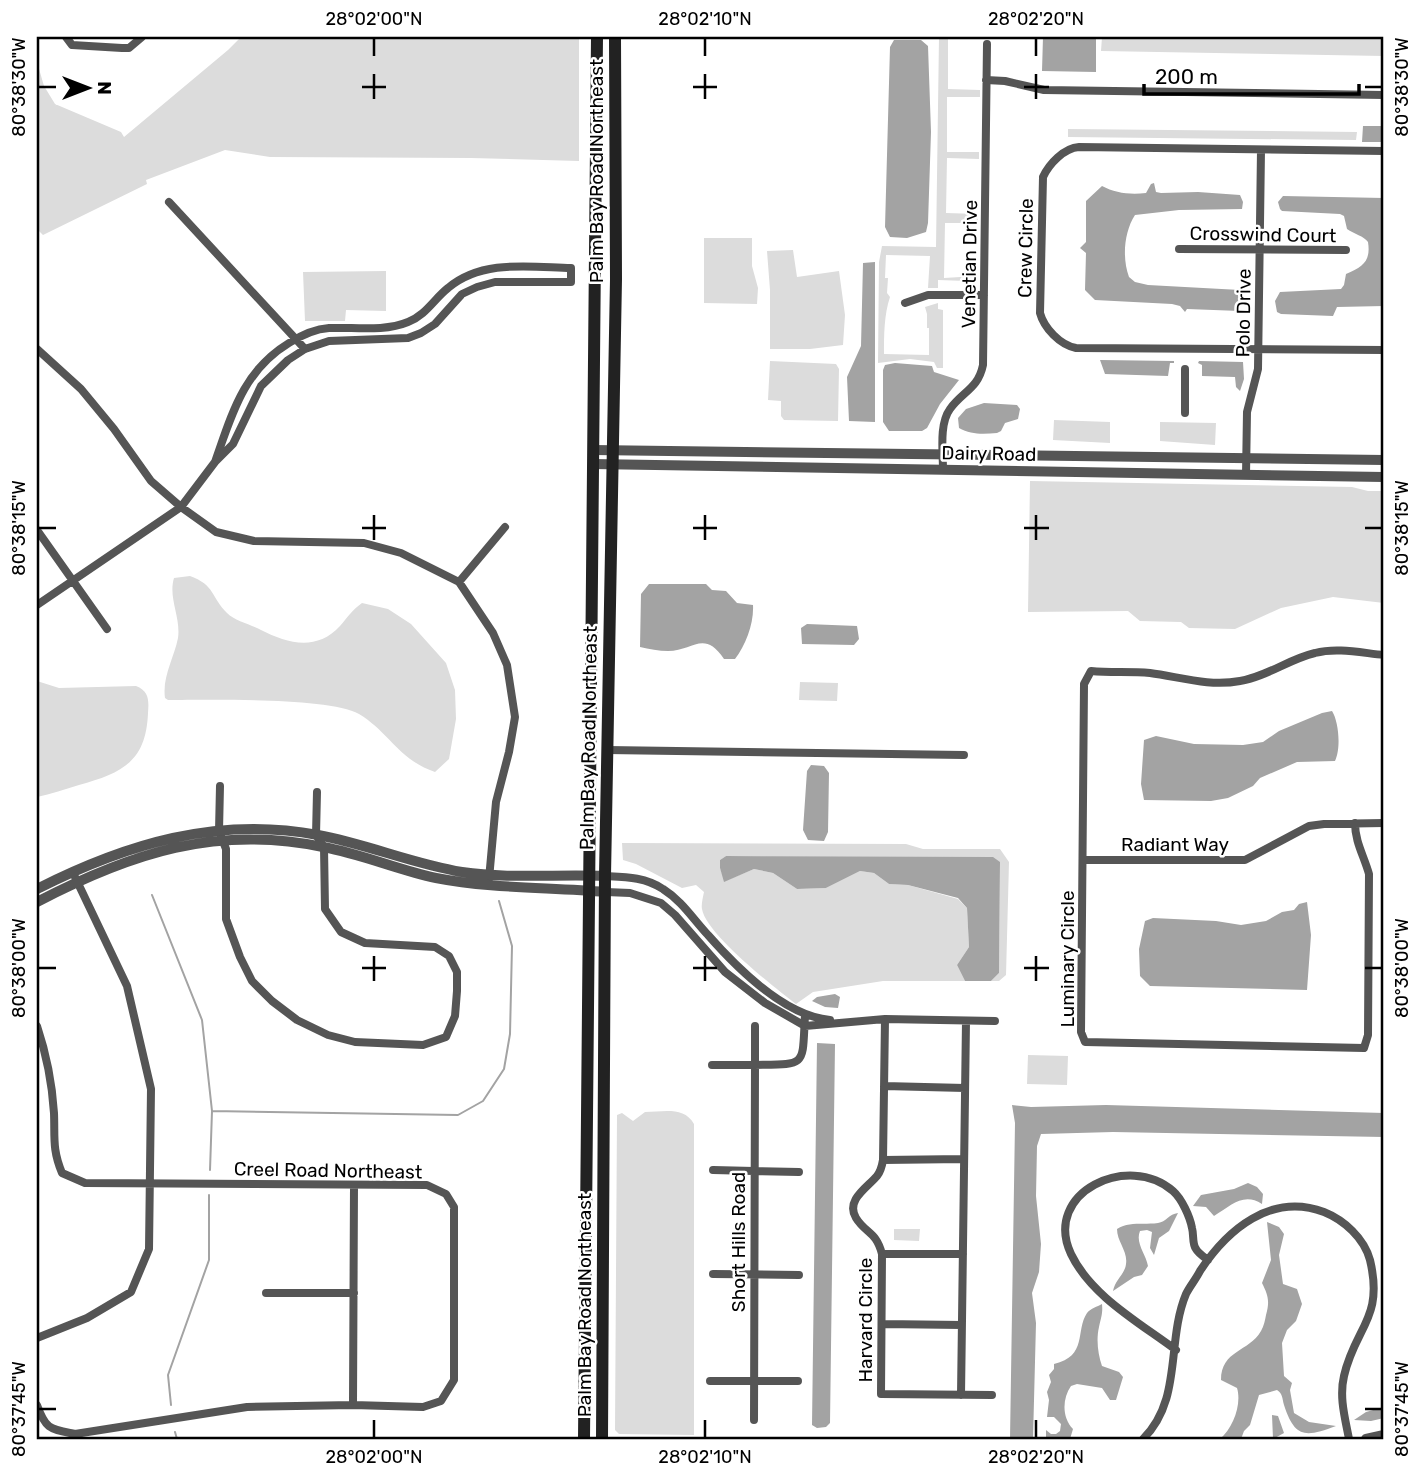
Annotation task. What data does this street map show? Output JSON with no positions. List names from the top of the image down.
{
  "streets": {
    "main road": ["Palm Bay Road Northeast"],
    "street": [
      "Crosswind Court",
      "Crew Circle",
      "Venetian Drive",
      "Polo Drive",
      "Dairy Road",
      "Radiant Way",
      "Luminary Circle",
      "Creel Road Northeast",
      "Short Hills Road",
      "Harvard Circle"
    ]
  },
  "crossings": [
    ["Palm Bay Road Northeast", "Dairy Road"],
    ["Crosswind Court", "Polo Drive"],
    ["Crew Circle", "Polo Drive"],
    ["Venetian Drive", "Dairy Road"],
    ["Polo Drive", "Dairy Road"],
    ["Radiant Way", "Luminary Circle"]
  ],
  "scale_bar": "200 m",
  "north": "right",
  "coordinates": [
    "28°02'00\"N",
    "28°02'10\"N",
    "28°02'20\"N",
    "80°38'30\"W",
    "80°38'15\"W",
    "80°38'00\"W",
    "80°37'45\"W"
  ]
}
